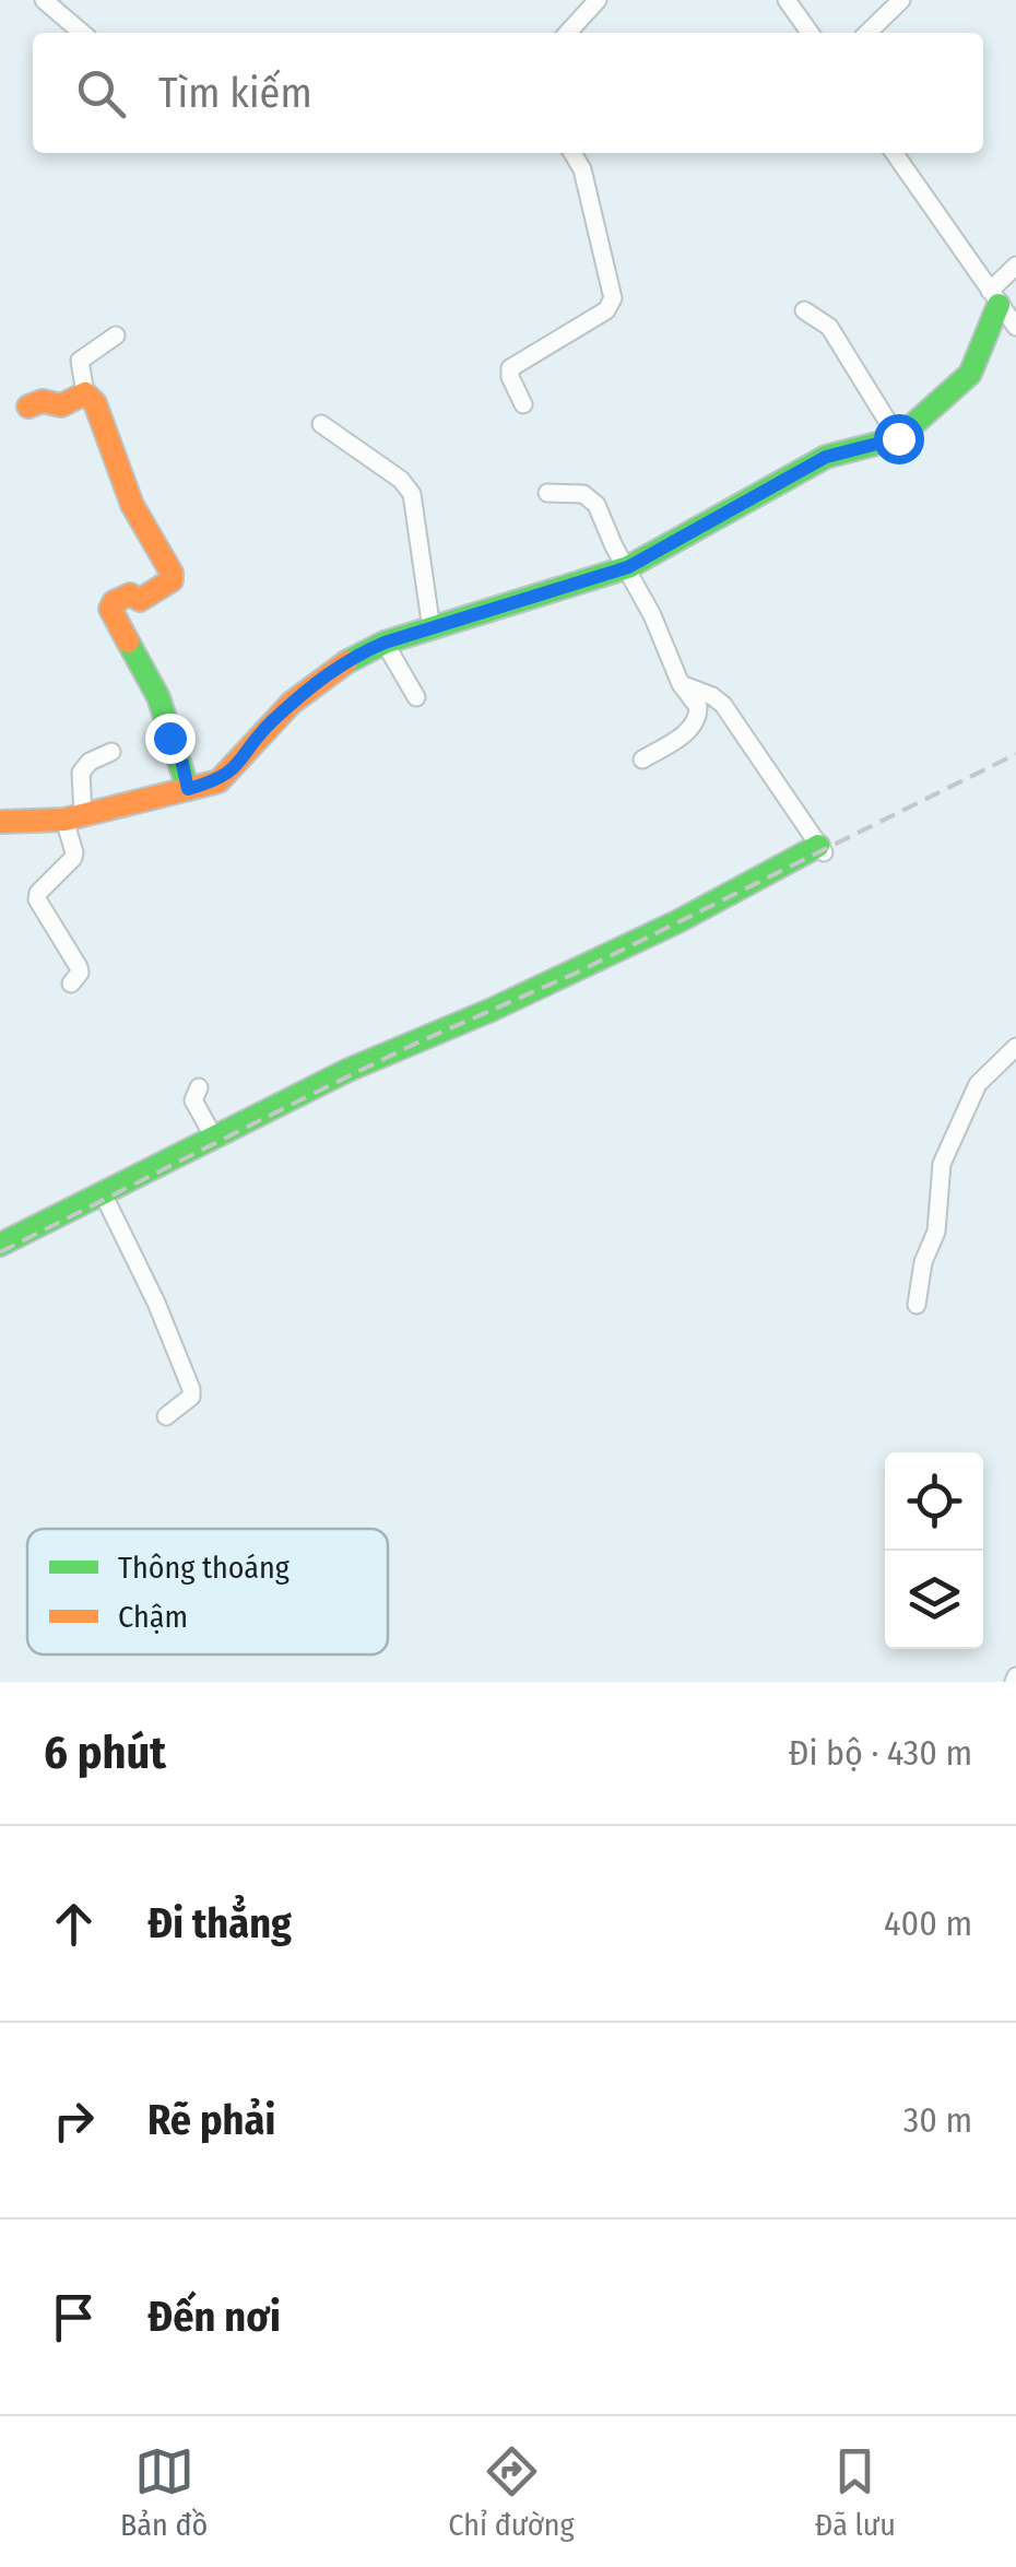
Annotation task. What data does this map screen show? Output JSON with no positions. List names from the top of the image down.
{
  "legend": ["Thông thoáng", "Chậm"],
  "page": {
    "search": "Tìm kiếm",
    "heading": ["6 phút", "Đi bộ · 430 m"],
    "list": [
      ["Đi thẳng", "400 m"],
      ["Rẽ phải", "30 m"],
      "Đến nơi"
    ],
    "nav": ["Bản đồ", "Chỉ đường", "Đã lưu"]
  }
}
